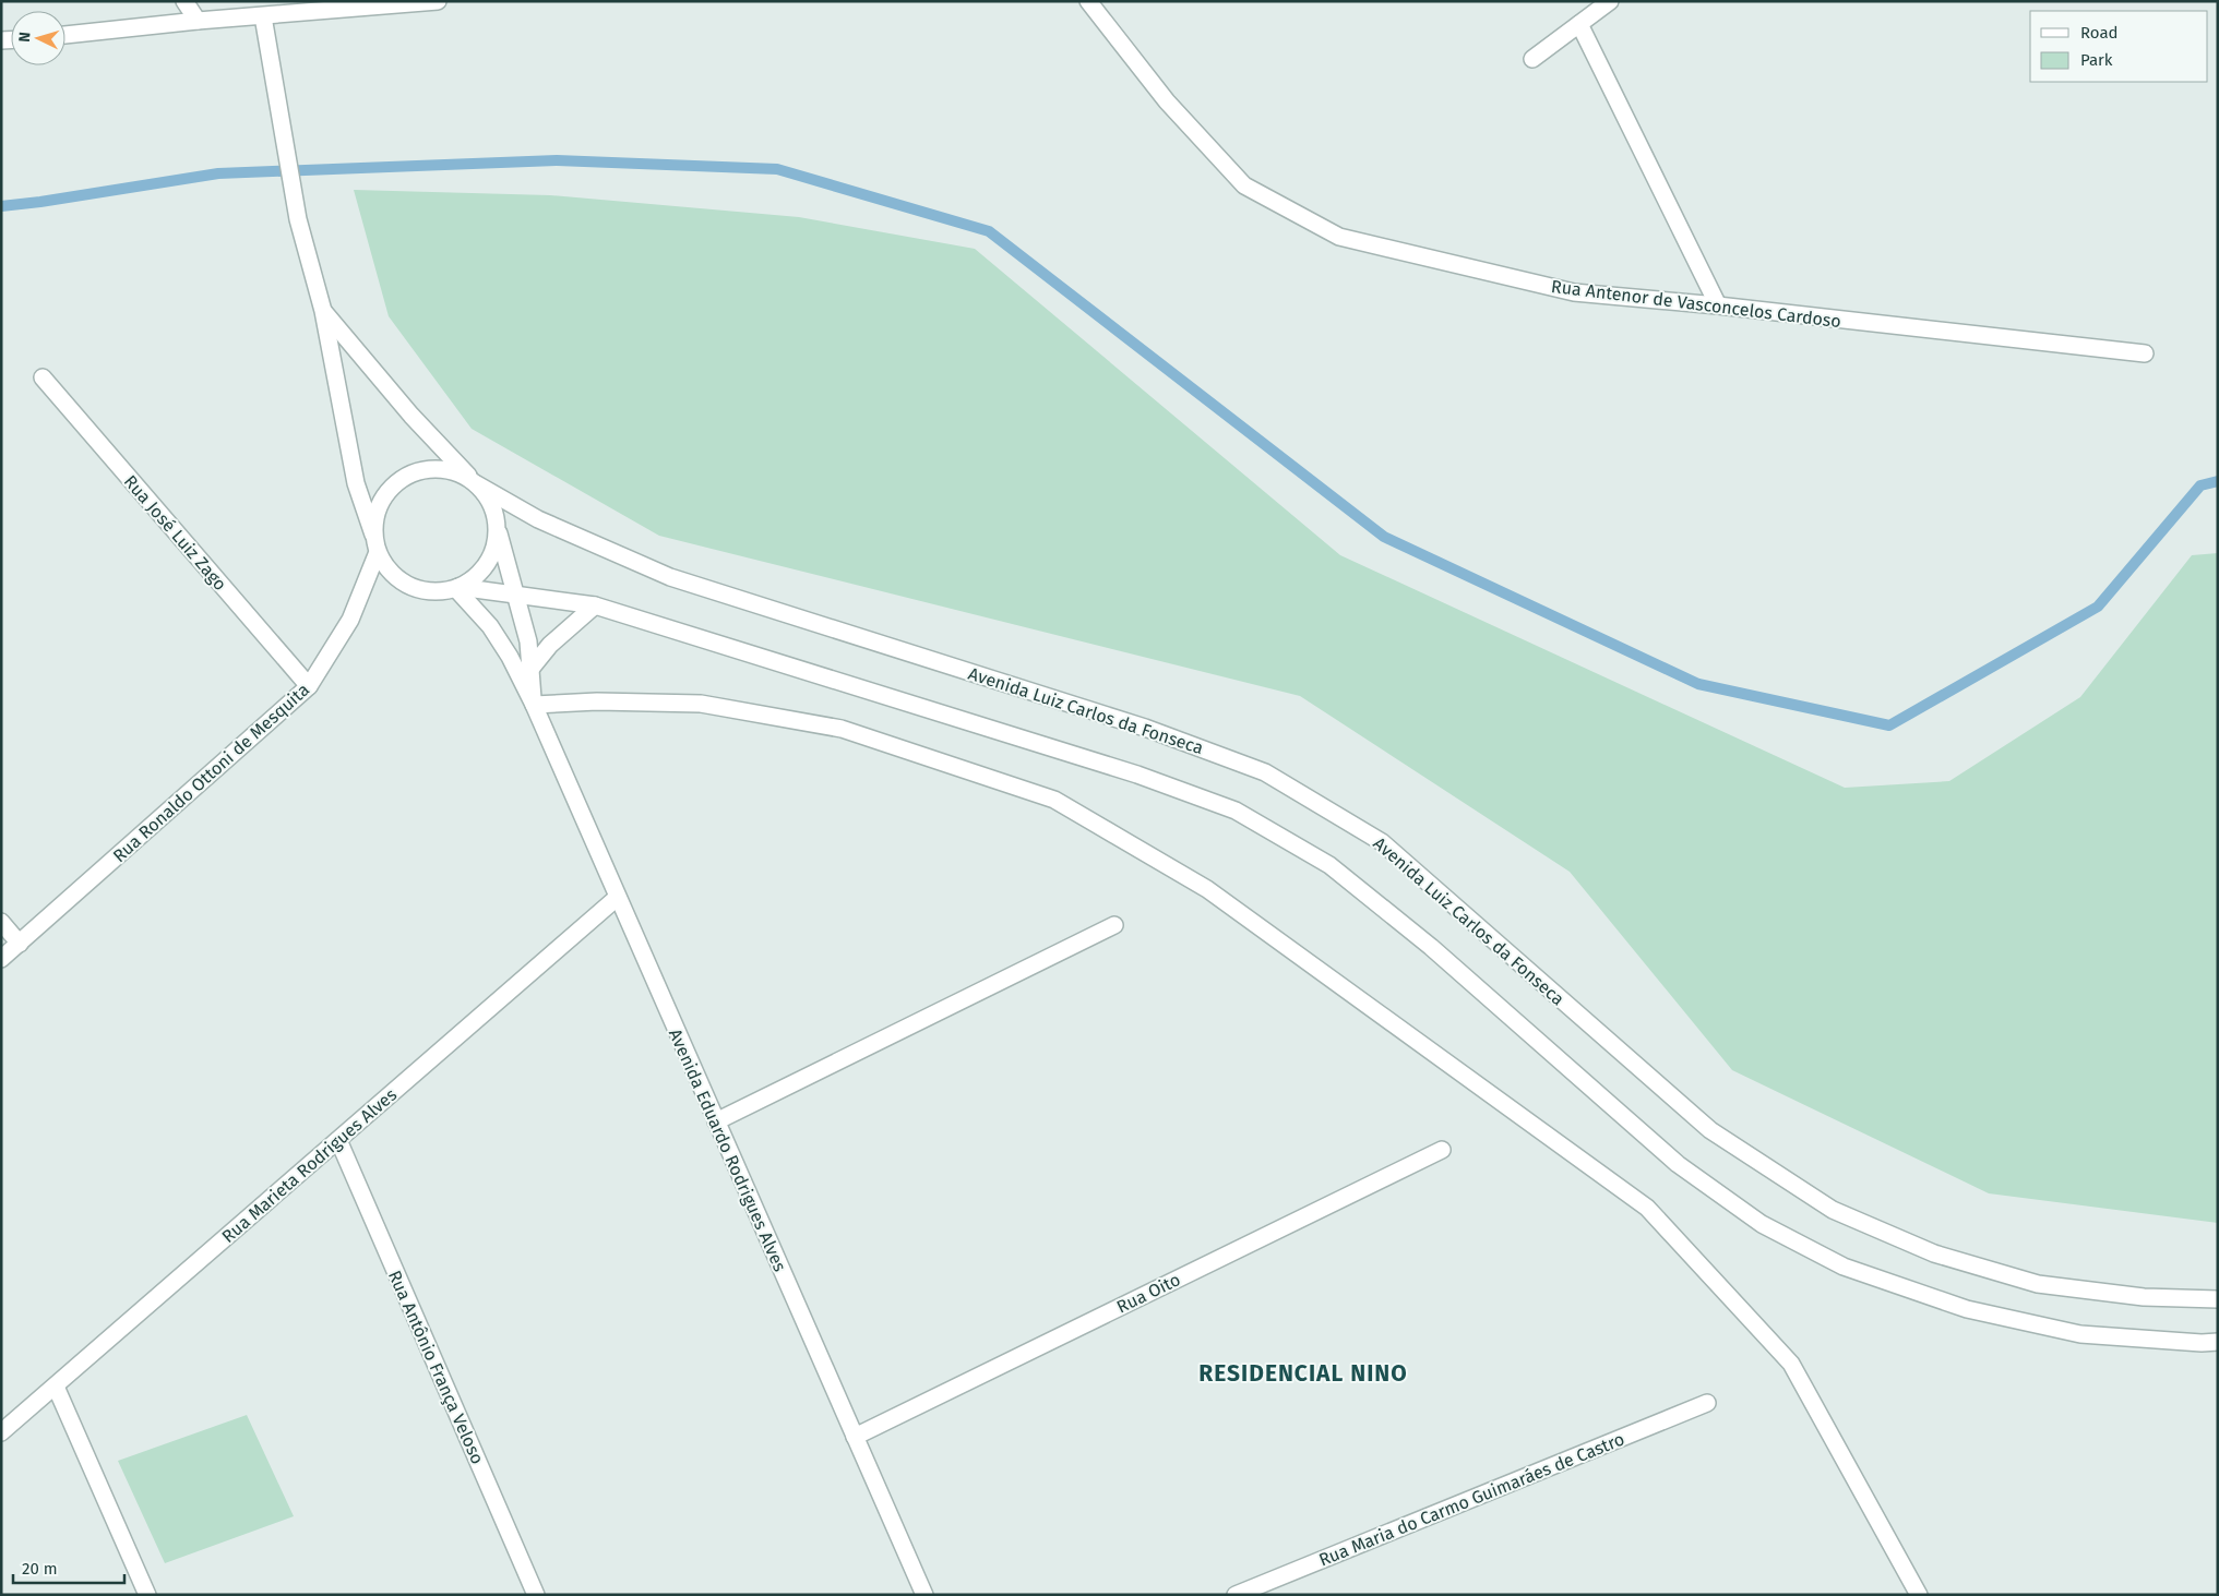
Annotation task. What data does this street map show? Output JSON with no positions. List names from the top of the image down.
{
  "streets": {
    "street": [
      "Rua Antenor de Vasconcelos Cardoso",
      "Rua José Luiz Zago",
      "Avenida Luiz Carlos da Fonseca",
      "Rua Ronaldo Ottoni de Mesquita",
      "Avenida Eduardo Rodrigues Alves",
      "Rua Marieta Rodrigues Alves",
      "Rua Oito",
      "Rua Antônio França Veloso",
      "Rua Maria do Carmo Guimaráes de Castro"
    ]
  },
  "crossings": [
    ["Rua José Luiz Zago", "Rua Ronaldo Ottoni de Mesquita"],
    ["Avenida Luiz Carlos da Fonseca", "Rua Ronaldo Ottoni de Mesquita"],
    ["Avenida Luiz Carlos da Fonseca", "Avenida Eduardo Rodrigues Alves"],
    ["Rua Ronaldo Ottoni de Mesquita", "Avenida Eduardo Rodrigues Alves"],
    ["Avenida Eduardo Rodrigues Alves", "Rua Marieta Rodrigues Alves"],
    ["Avenida Eduardo Rodrigues Alves", "Rua Oito"],
    ["Rua Marieta Rodrigues Alves", "Rua Antônio França Veloso"]
  ],
  "districts": ["RESIDENCIAL NINO"],
  "legend": ["Road", "Park"],
  "scale_bar": "20 m",
  "north": "left"
}
